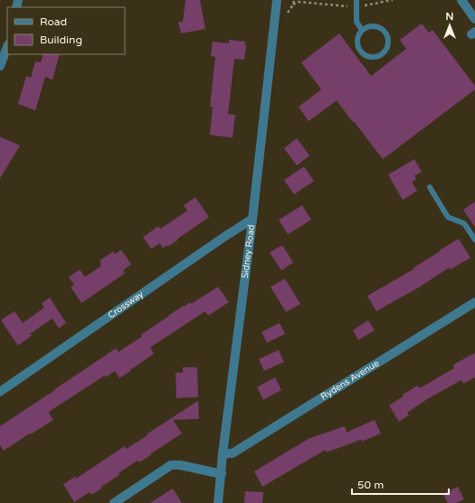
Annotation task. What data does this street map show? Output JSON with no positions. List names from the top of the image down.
{
  "streets": {
    "street": ["Sidney Road", "Crossway", "Rydens Avenue"]
  },
  "crossings": [
    ["Sidney Road", "Crossway"],
    ["Sidney Road", "Rydens Avenue"]
  ],
  "legend": ["Road", "Building"],
  "scale_bar": "50 m",
  "north": "top"
}
